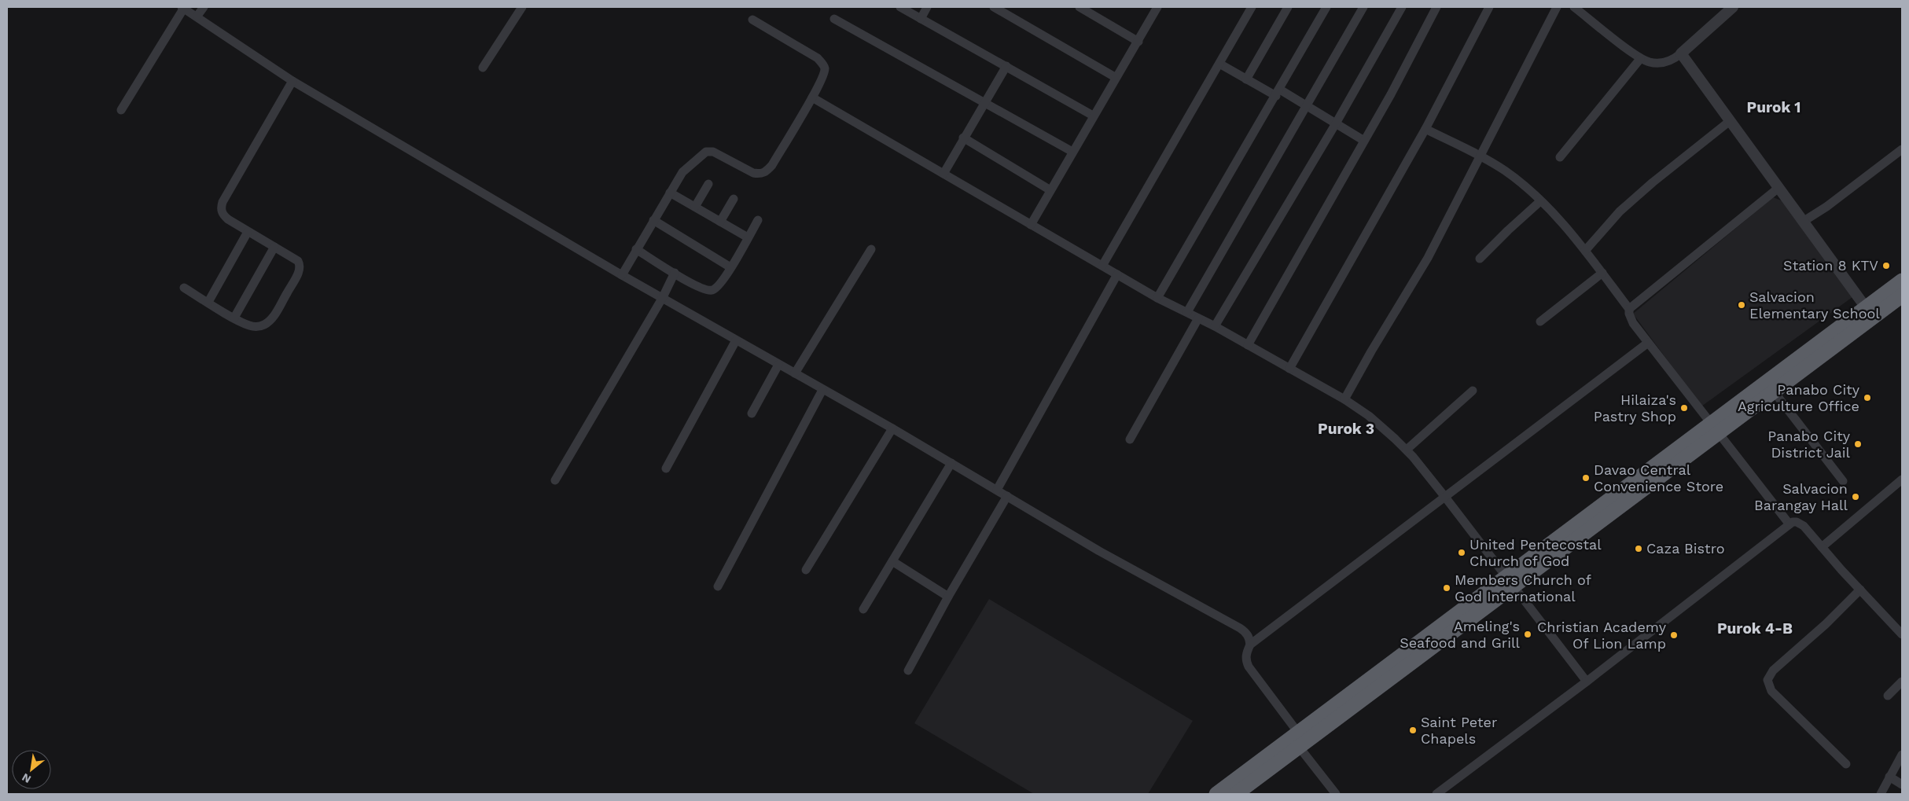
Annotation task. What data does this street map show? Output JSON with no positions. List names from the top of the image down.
{
  "districts": ["Purok 1", "Purok 3", "Purok 4-B"],
  "places": [
    "Station 8 KTV",
    "Salvacion Elementary School",
    "Panabo City Agriculture Office",
    "Hilaiza's Pastry Shop",
    "Panabo City District Jail",
    "Davao Central Convenience Store",
    "Salvacion Barangay Hall",
    "Caza Bistro",
    "United Pentecostal Church of God",
    "Members Church of God International",
    "Ameling's Seafood and Grill",
    "Christian Academy Of Lion Lamp",
    "Saint Peter Chapels"
  ],
  "north": "bottom left"
}
